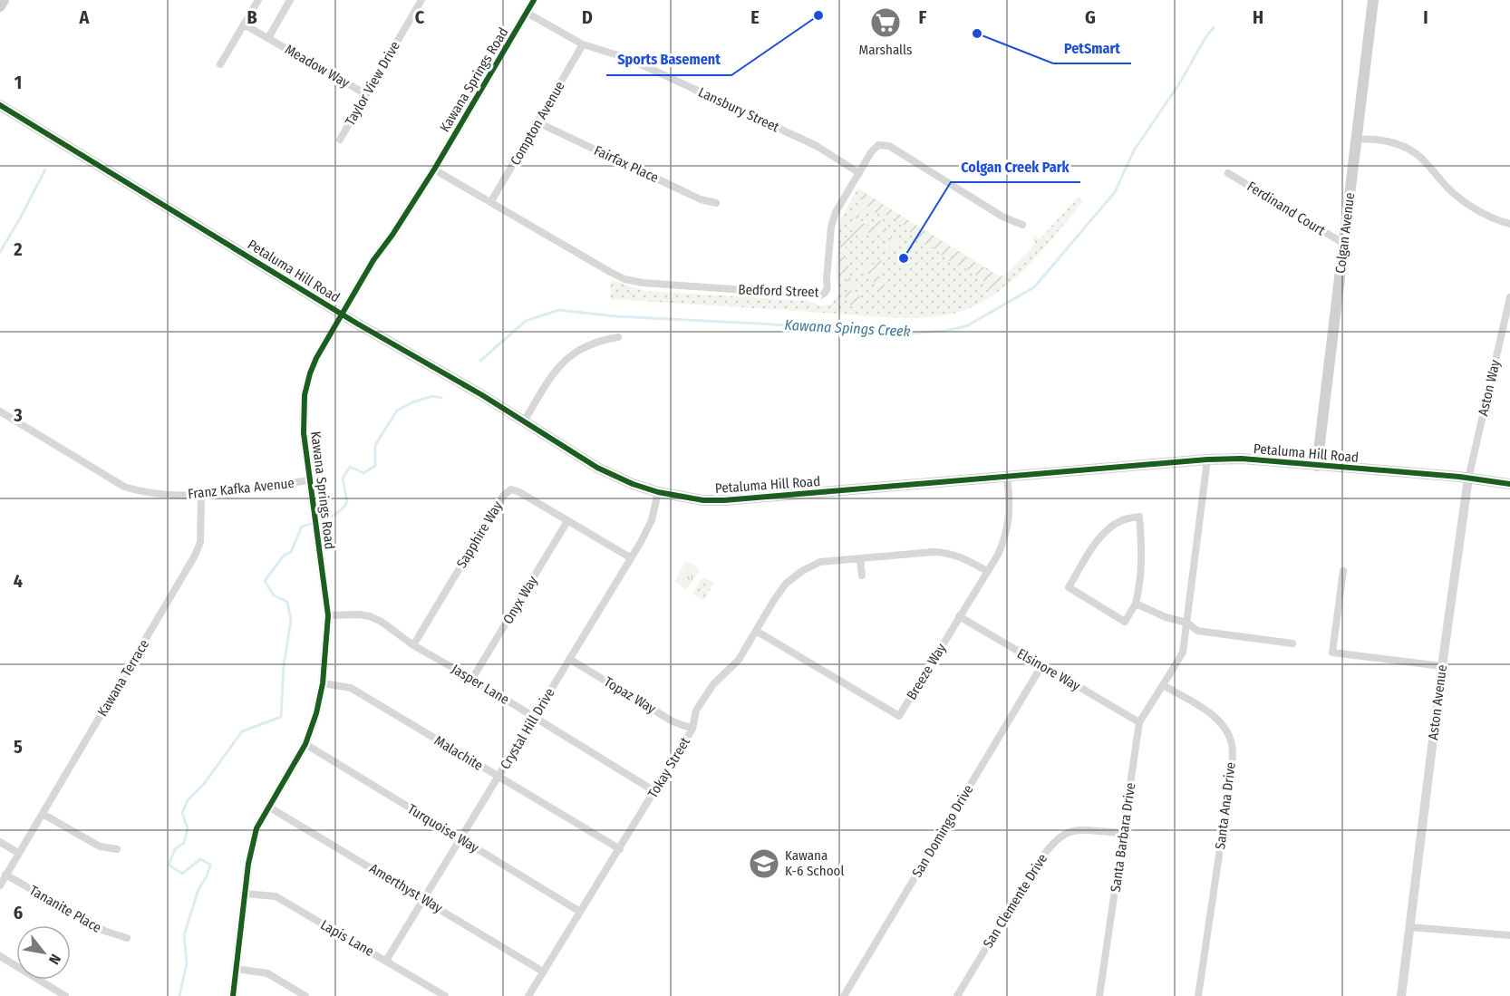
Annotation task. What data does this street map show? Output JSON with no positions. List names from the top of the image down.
{
  "streets": {
    "main road": ["Colgan Avenue", "Petaluma Hill Road"],
    "street": [
      "Meadow Way",
      "Kawana Springs Road",
      "Taylor View Drive",
      "Lansbury Street",
      "Compton Avenue",
      "Fairfax Place",
      "Ferdinand Court",
      "Bedford Street",
      "Aston Way",
      "Franz Kafka Avenue",
      "Sapphire Way",
      "Onyx Way",
      "Elsinore Way",
      "Breeze Way",
      "Kawana Terrace",
      "Jasper Lane",
      "Topaz Way",
      "Aston Avenue",
      "Crystal Hill Drive",
      "Malachite",
      "Tokay Street",
      "Santa Ana Drive",
      "Turquoise Way",
      "San Domingo Drive",
      "Santa Barbara Drive",
      "Amerthyst Way",
      "San Clemente Drive",
      "Tananite Place",
      "Lapis Lane"
    ]
  },
  "crossings": [
    ["Meadow Way", "Taylor View Drive"],
    ["Kawana Springs Road", "Lansbury Street"],
    ["Kawana Springs Road", "Petaluma Hill Road"],
    ["Kawana Springs Road", "Bedford Street"],
    ["Kawana Springs Road", "Franz Kafka Avenue"],
    ["Kawana Springs Road", "Jasper Lane"],
    ["Kawana Springs Road", "Malachite"],
    ["Kawana Springs Road", "Turquoise Way"],
    ["Kawana Springs Road", "Amerthyst Way"],
    ["Kawana Springs Road", "Lapis Lane"],
    ["Lansbury Street", "Compton Avenue"],
    ["Lansbury Street", "Bedford Street"],
    ["Compton Avenue", "Fairfax Place"],
    ["Compton Avenue", "Bedford Street"],
    ["Ferdinand Court", "Colgan Avenue"],
    ["Colgan Avenue", "Petaluma Hill Road"],
    ["Petaluma Hill Road", "Aston Way"],
    ["Petaluma Hill Road", "Breeze Way"],
    ["Petaluma Hill Road", "Aston Avenue"],
    ["Petaluma Hill Road", "Crystal Hill Drive"],
    ["Aston Way", "Aston Avenue"],
    ["Franz Kafka Avenue", "Kawana Terrace"],
    ["Sapphire Way", "Onyx Way"],
    ["Sapphire Way", "Jasper Lane"],
    ["Sapphire Way", "Crystal Hill Drive"],
    ["Onyx Way", "Jasper Lane"],
    ["Elsinore Way", "Breeze Way"],
    ["Elsinore Way", "San Domingo Drive"],
    ["Elsinore Way", "Santa Barbara Drive"],
    ["Breeze Way", "Tokay Street"],
    ["Kawana Terrace", "Tananite Place"],
    ["Jasper Lane", "Crystal Hill Drive"],
    ["Jasper Lane", "Tokay Street"],
    ["Topaz Way", "Crystal Hill Drive"],
    ["Topaz Way", "Tokay Street"],
    ["Crystal Hill Drive", "Malachite"],
    ["Crystal Hill Drive", "Turquoise Way"],
    ["Crystal Hill Drive", "Amerthyst Way"],
    ["Crystal Hill Drive", "Lapis Lane"],
    ["Malachite", "Tokay Street"],
    ["Tokay Street", "Turquoise Way"],
    ["Tokay Street", "Amerthyst Way"],
    ["Santa Ana Drive", "Santa Barbara Drive"],
    ["Santa Barbara Drive", "San Clemente Drive"]
  ],
  "water": ["Kawana Spings Creek"],
  "places": {
    "other": ["Sports Basement", "PetSmart", "Colgan Creek Park"],
    "supermarket": ["Marshalls"],
    "school or university": ["Kawana K-6 School"]
  },
  "north": "bottom right",
  "grid": {
    "columns": [
      "A",
      "B",
      "C",
      "D",
      "E",
      "F",
      "G",
      "H",
      "I"
    ],
    "rows": [
      "1",
      "2",
      "3",
      "4",
      "5",
      "6"
    ]
  }
}
